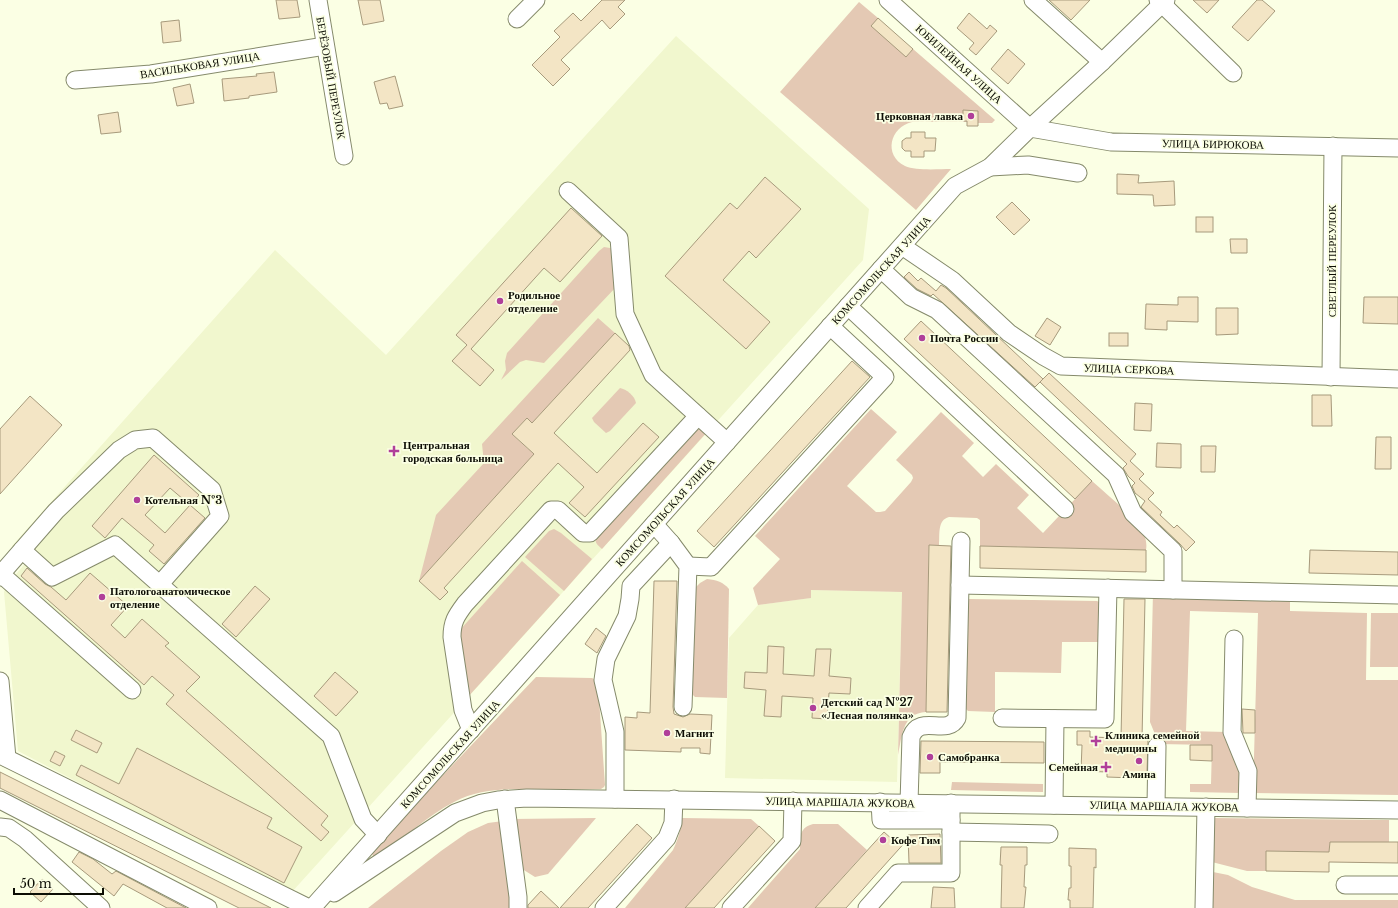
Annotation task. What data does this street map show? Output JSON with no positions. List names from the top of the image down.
{
  "streets": {
    "street": [
      "ЮБИЛЕЙНАЯ УЛИЦА",
      "ВАСИЛЬКОВАЯ УЛИЦА",
      "БЕРЁЗОВЫЙ ПЕРЕУЛОК",
      "УЛИЦА БИРЮКОВА",
      "СВЕТЛЫЙ ПЕРЕУЛОК",
      "КОМСОМОЛЬСКАЯ УЛИЦА",
      "УЛИЦА СЕРКОВА",
      "УЛИЦА МАРШАЛА ЖУКОВА"
    ]
  },
  "crossings": [
    ["ЮБИЛЕЙНАЯ УЛИЦА", "УЛИЦА БИРЮКОВА"],
    ["ЮБИЛЕЙНАЯ УЛИЦА", "КОМСОМОЛЬСКАЯ УЛИЦА"],
    ["ВАСИЛЬКОВАЯ УЛИЦА", "БЕРЁЗОВЫЙ ПЕРЕУЛОК"],
    ["УЛИЦА БИРЮКОВА", "СВЕТЛЫЙ ПЕРЕУЛОК"],
    ["УЛИЦА БИРЮКОВА", "КОМСОМОЛЬСКАЯ УЛИЦА"],
    ["СВЕТЛЫЙ ПЕРЕУЛОК", "УЛИЦА СЕРКОВА"],
    ["КОМСОМОЛЬСКАЯ УЛИЦА", "УЛИЦА СЕРКОВА"],
    ["КОМСОМОЛЬСКАЯ УЛИЦА", "УЛИЦА МАРШАЛА ЖУКОВА"]
  ],
  "places": {
    "other": [
      "Церковная лавка",
      "Родильное отделение",
      "Почта России",
      "Котельная №3",
      "Патологоанатомическое отделение",
      "Детский сад №27 «Лесная полянка»",
      "Магнит",
      "Самобранка",
      "Амина",
      "Кофе Тим"
    ],
    "health": ["Центральная городская больница", "Клиника семейной медицины", "Семейная"]
  },
  "scale_bar": "50 m"
}
